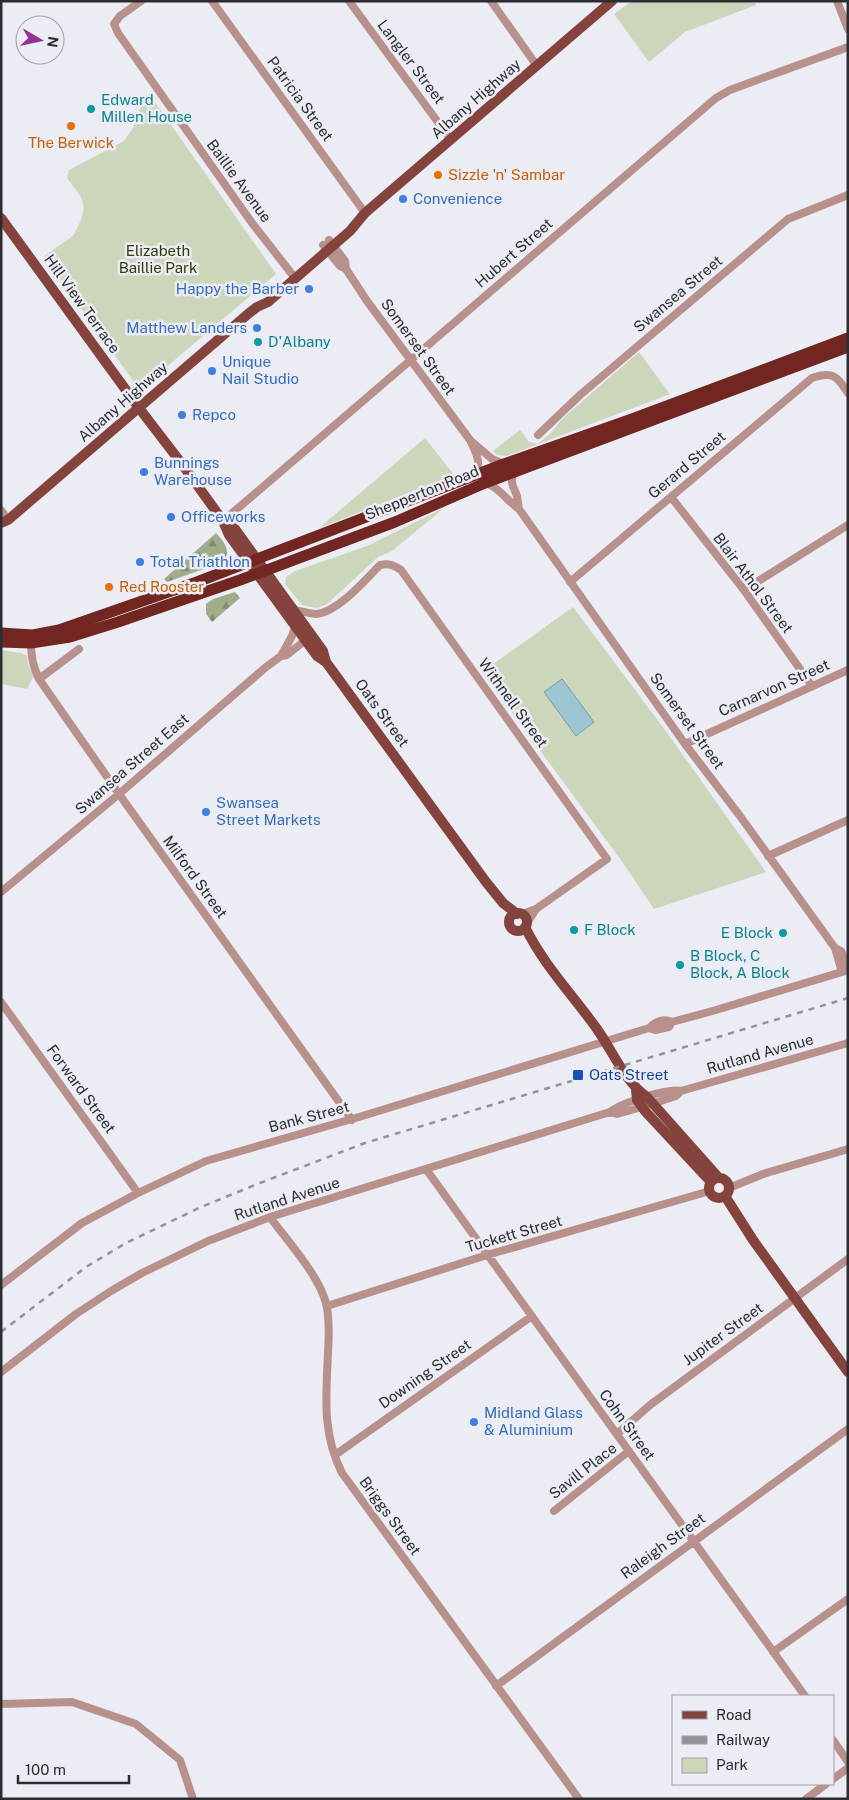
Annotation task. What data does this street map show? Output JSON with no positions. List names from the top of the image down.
{
  "streets": {
    "highway": ["Shepperton Road"],
    "main road": ["Albany Highway", "Hill View Terrace", "Oats Street"],
    "street": [
      "Langler Street",
      "Patricia Street",
      "Baillie Avenue",
      "Hubert Street",
      "Swansea Street",
      "Somerset Street",
      "Gerard Street",
      "Blair Athol Street",
      "Carnarvon Street",
      "Withnell Street",
      "Swansea Street East",
      "Milford Street",
      "Rutland Avenue",
      "Forward Street",
      "Bank Street",
      "Tuckett Street",
      "Jupiter Street",
      "Downing Street",
      "Cohn Street",
      "Savill Place",
      "Briggs Street",
      "Raleigh Street"
    ]
  },
  "crossings": [
    ["Langler Street", "Albany Highway"],
    ["Patricia Street", "Albany Highway"],
    ["Albany Highway", "Baillie Avenue"],
    ["Albany Highway", "Hill View Terrace"],
    ["Albany Highway", "Somerset Street"],
    ["Albany Highway", "Oats Street"],
    ["Hubert Street", "Somerset Street"],
    ["Hubert Street", "Oats Street"],
    ["Hill View Terrace", "Oats Street"],
    ["Somerset Street", "Gerard Street"],
    ["Somerset Street", "Shepperton Road"],
    ["Somerset Street", "Carnarvon Street"],
    ["Somerset Street", "Bank Street"],
    ["Gerard Street", "Blair Athol Street"],
    ["Shepperton Road", "Oats Street"],
    ["Shepperton Road", "Milford Street"],
    ["Blair Athol Street", "Carnarvon Street"],
    ["Withnell Street", "Oats Street"],
    ["Oats Street", "Swansea Street East"],
    ["Oats Street", "Rutland Avenue"],
    ["Oats Street", "Bank Street"],
    ["Swansea Street East", "Milford Street"],
    ["Milford Street", "Bank Street"],
    ["Rutland Avenue", "Cohn Street"],
    ["Rutland Avenue", "Briggs Street"],
    ["Forward Street", "Bank Street"],
    ["Tuckett Street", "Cohn Street"],
    ["Tuckett Street", "Briggs Street"],
    ["Jupiter Street", "Cohn Street"],
    ["Downing Street", "Cohn Street"],
    ["Downing Street", "Briggs Street"],
    ["Cohn Street", "Savill Place"],
    ["Cohn Street", "Raleigh Street"],
    ["Briggs Street", "Raleigh Street"]
  ],
  "parks": ["Elizabeth Baillie Park"],
  "places": {
    "other": [
      "Edward Millen House",
      "The Berwick",
      "Sizzle 'n' Sambar",
      "Convenience",
      "Happy the Barber",
      "Matthew Landers",
      "D'Albany",
      "Unique Nail Studio",
      "Repco",
      "Bunnings Warehouse",
      "Officeworks",
      "Total Triathlon",
      "Red Rooster",
      "Swansea Street Markets",
      "F Block",
      "E Block",
      "B Block, C Block, A Block",
      "Midland Glass & Aluminium"
    ],
    "transit": ["Oats Street"]
  },
  "legend": ["Road", "Railway", "Park"],
  "scale_bar": "100 m",
  "north": "right"
}
